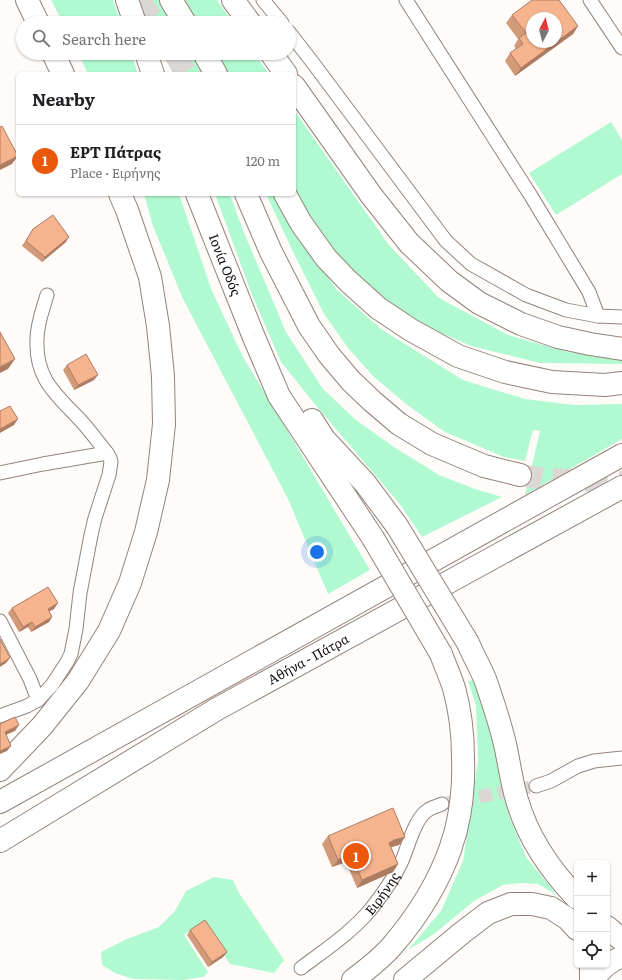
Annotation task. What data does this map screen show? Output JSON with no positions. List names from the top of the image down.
{
  "streets": {
    "highway": ["Ιονία Οδός", "Αθήνα - Πάτρα"],
    "street": ["Ειρήνης"]
  },
  "north": "top",
  "page": {
    "search": "Search here",
    "heading": "Nearby",
    "list": [
      {
        "mark": "1",
        "name": "ΕΡΤ Πάτρας",
        "note": "Place · Ειρήνης",
        "value": "120 m"
      }
    ],
    "pins": "1",
    "map_buttons": ["+", "−"]
  }
}
